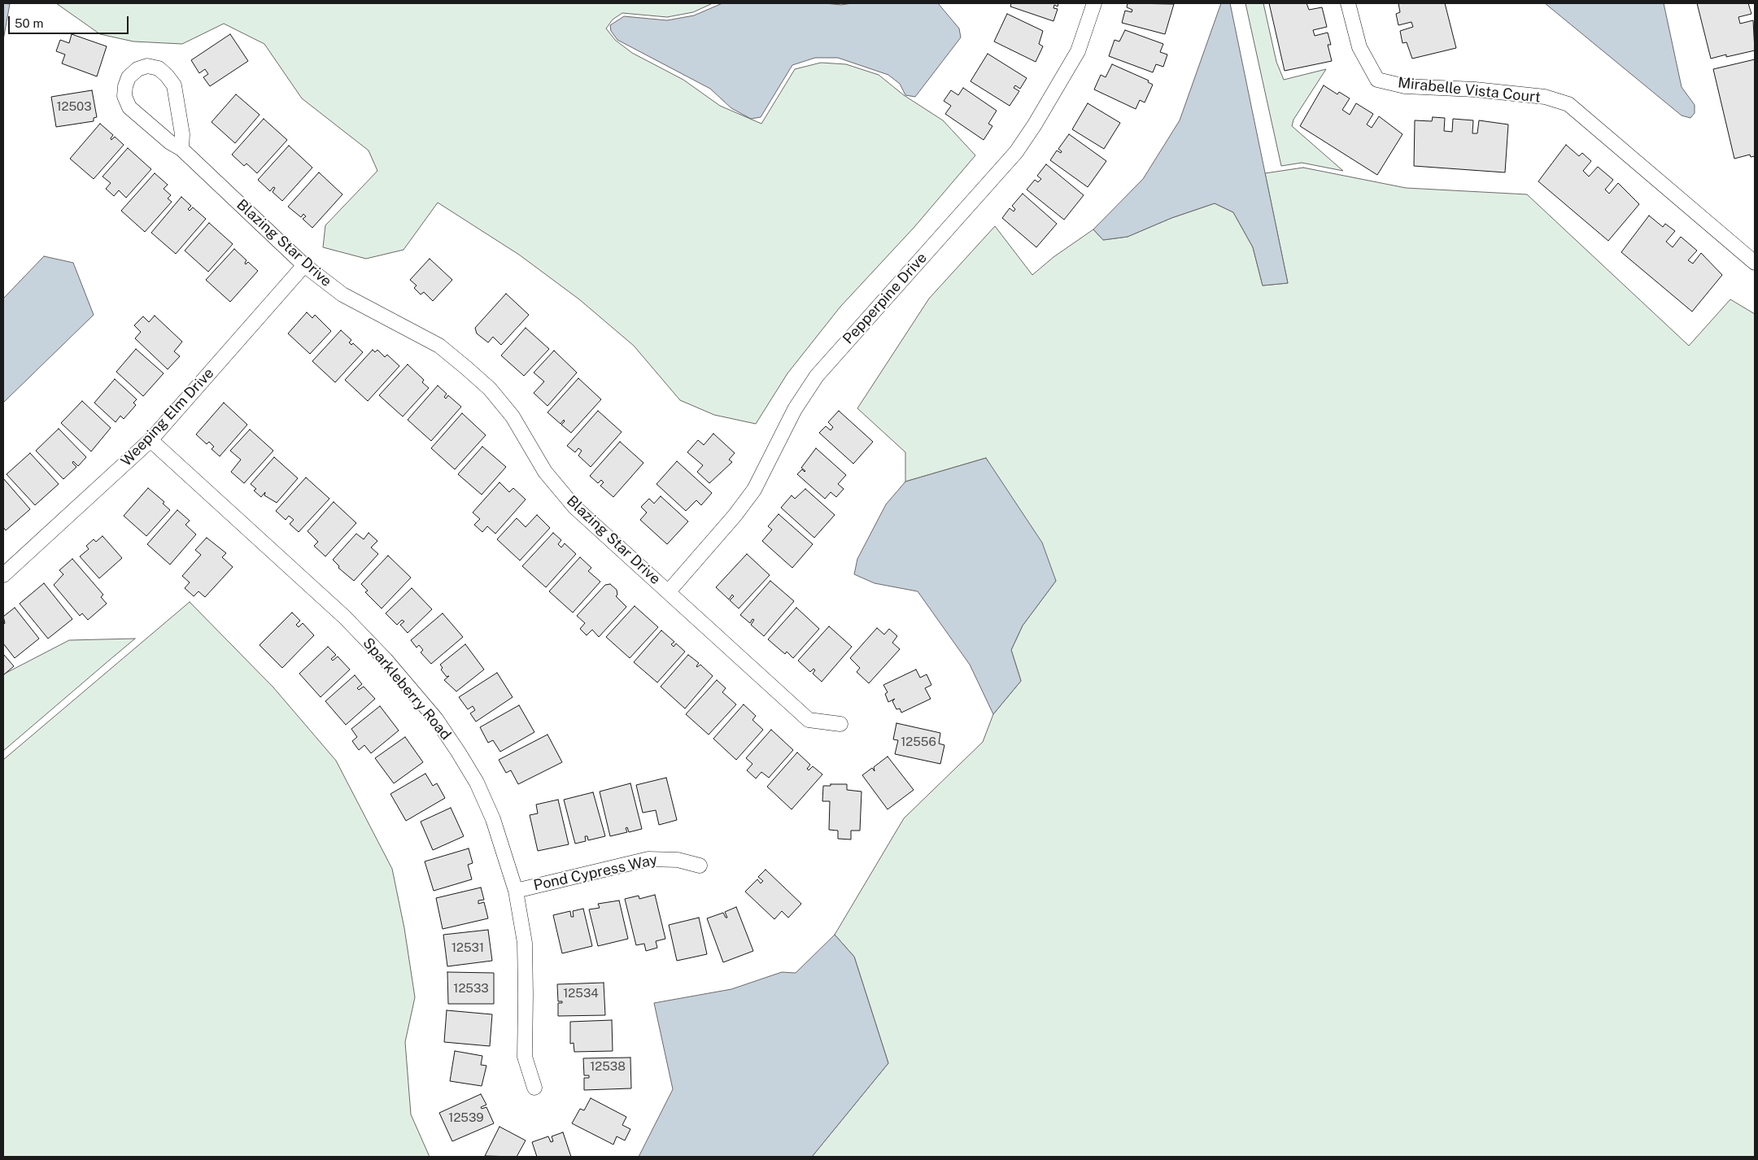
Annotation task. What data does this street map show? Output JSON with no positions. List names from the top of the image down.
{
  "streets": {
    "street": [
      "Mirabelle Vista Court",
      "Blazing Star Drive",
      "Pepperpine Drive",
      "Weeping Elm Drive",
      "Sparkleberry Road",
      "Pond Cypress Way"
    ]
  },
  "crossings": [
    ["Blazing Star Drive", "Pepperpine Drive"],
    ["Blazing Star Drive", "Weeping Elm Drive"],
    ["Weeping Elm Drive", "Sparkleberry Road"],
    ["Sparkleberry Road", "Pond Cypress Way"]
  ],
  "house_numbers": [
    "12503",
    "12556",
    "12531",
    "12533",
    "12534",
    "12538",
    "12539"
  ],
  "scale_bar": "50 m"
}
